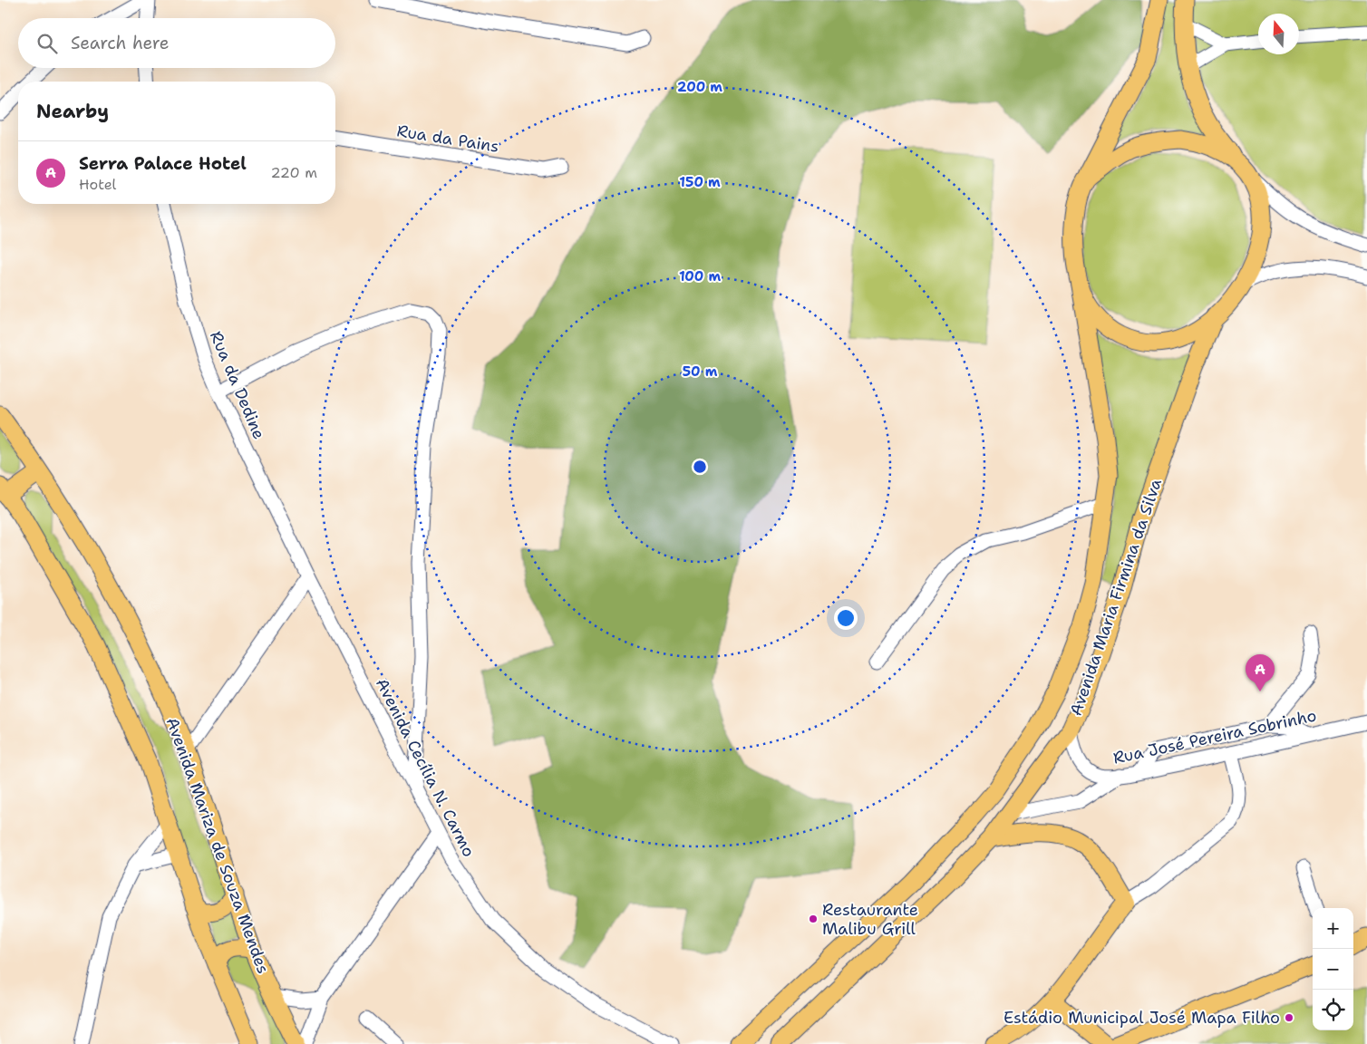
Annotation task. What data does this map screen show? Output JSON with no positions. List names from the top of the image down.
{
  "streets": {
    "main road": ["Avenida Maria Firmina da Silva", "Avenida Mariza de Souza Mendes"],
    "street": [
      "Rua da Pains",
      "Rua da Dedine",
      "Rua José Pereira Sobrinho",
      "Avenida Cecília N. Carmo"
    ]
  },
  "crossings": [
    ["Rua da Dedine", "Avenida Cecília N. Carmo"],
    ["Avenida Maria Firmina da Silva", "Rua José Pereira Sobrinho"]
  ],
  "places": ["Restaurante Malibu Grill", "Estádio Municipal José Mapa Filho"],
  "north": "top",
  "page": {
    "search": "Search here",
    "heading": "Nearby",
    "list": [
      {
        "mark": "A",
        "name": "Serra Palace Hotel",
        "note": "Hotel",
        "value": "220 m"
      }
    ],
    "pins": "A",
    "map_buttons": ["+", "−"]
  },
  "rings": [
    "200 m",
    "150 m",
    "100 m",
    "50 m"
  ]
}
